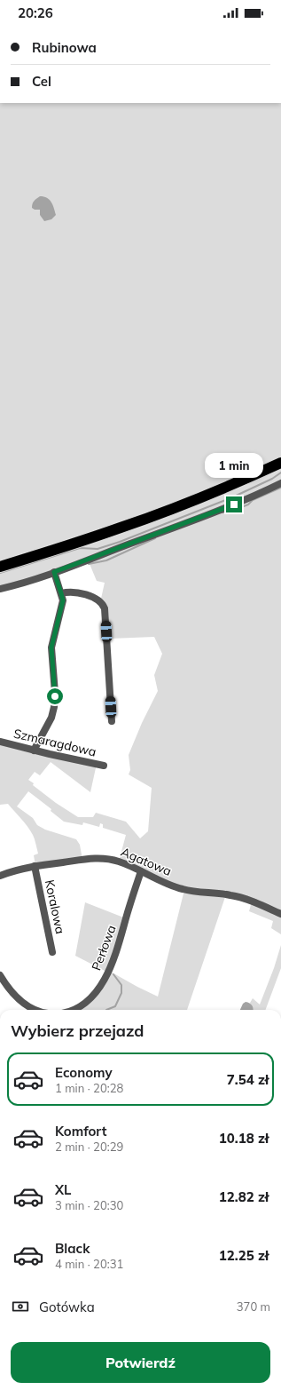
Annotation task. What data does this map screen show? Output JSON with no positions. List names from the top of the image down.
{
  "streets": {
    "street": [
      "Szmaragdowa",
      "Agatowa",
      "Koralowa",
      "Perłowa"
    ]
  },
  "crossings": [
    ["Agatowa", "Koralowa"],
    ["Agatowa", "Perłowa"]
  ],
  "page": {
    "status": "20:26",
    "banner": ["Rubinowa", "Cel"],
    "bubble": "1 min",
    "heading": "Wybierz przejazd",
    "list": [
      {
        "name": "Economy",
        "note": "1 min · 20:28",
        "value": "7.54 zł"
      },
      {
        "name": "Komfort",
        "note": "2 min · 20:29",
        "value": "10.18 zł"
      },
      {
        "name": "XL",
        "note": "3 min · 20:30",
        "value": "12.82 zł"
      },
      {
        "name": "Black",
        "note": "4 min · 20:31",
        "value": "12.25 zł"
      }
    ],
    "pay": ["Gotówka", "370 m"],
    "buttons": "Potwierdź"
  }
}
